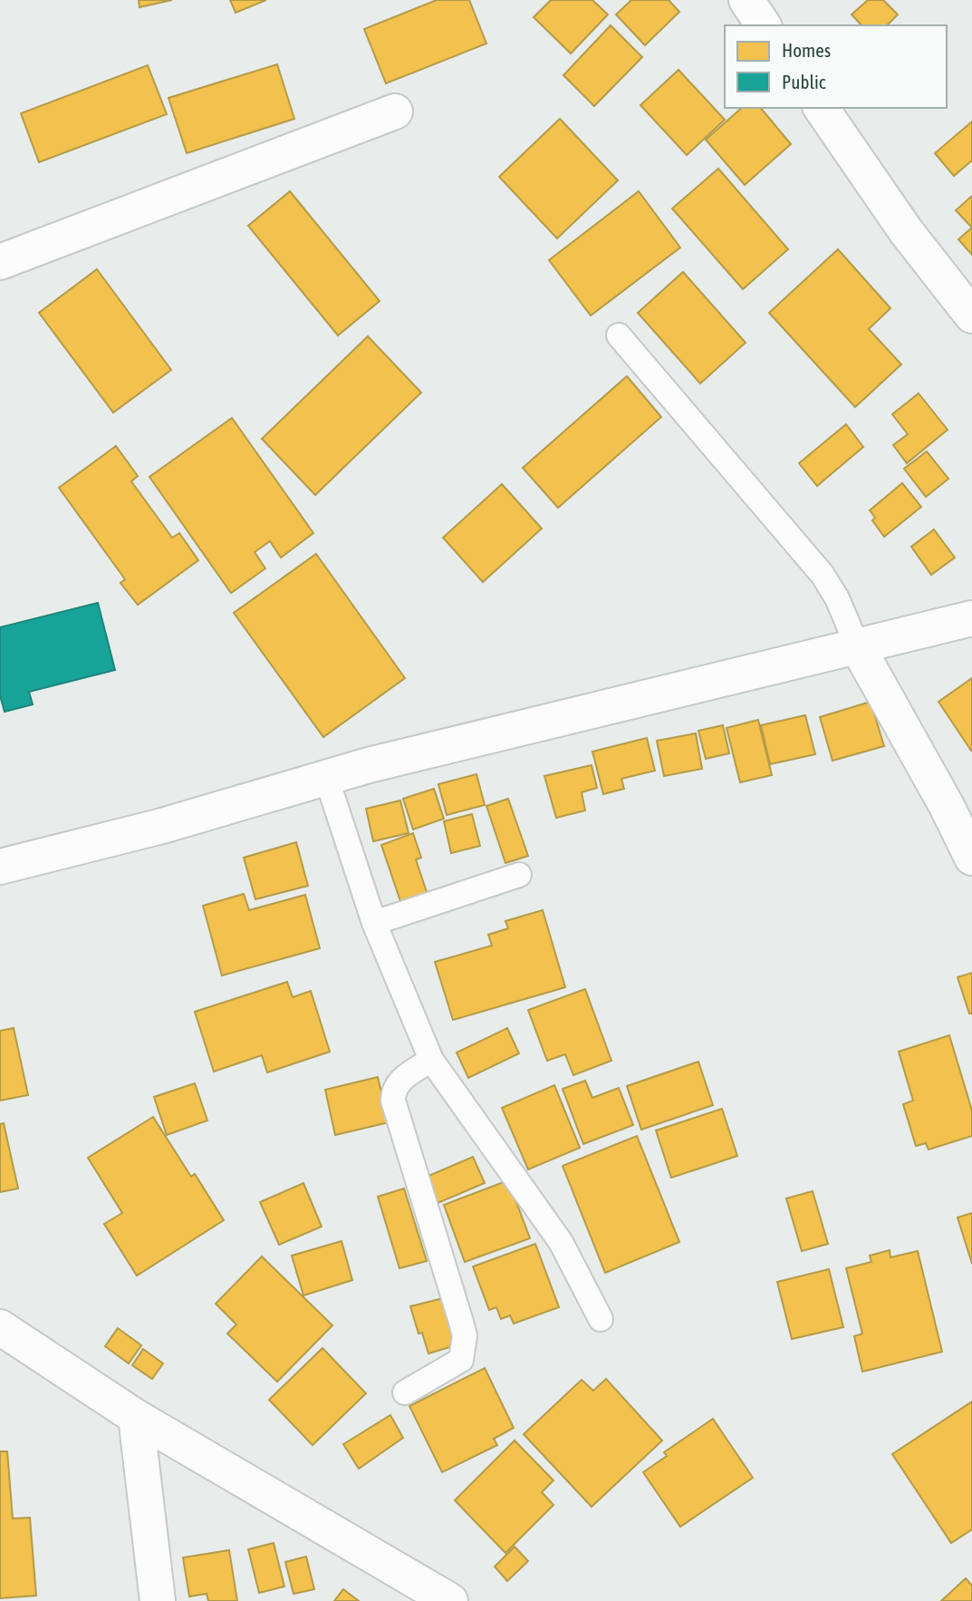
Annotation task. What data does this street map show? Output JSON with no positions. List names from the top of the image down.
{
  "legend": ["Homes", "Public"]
}
